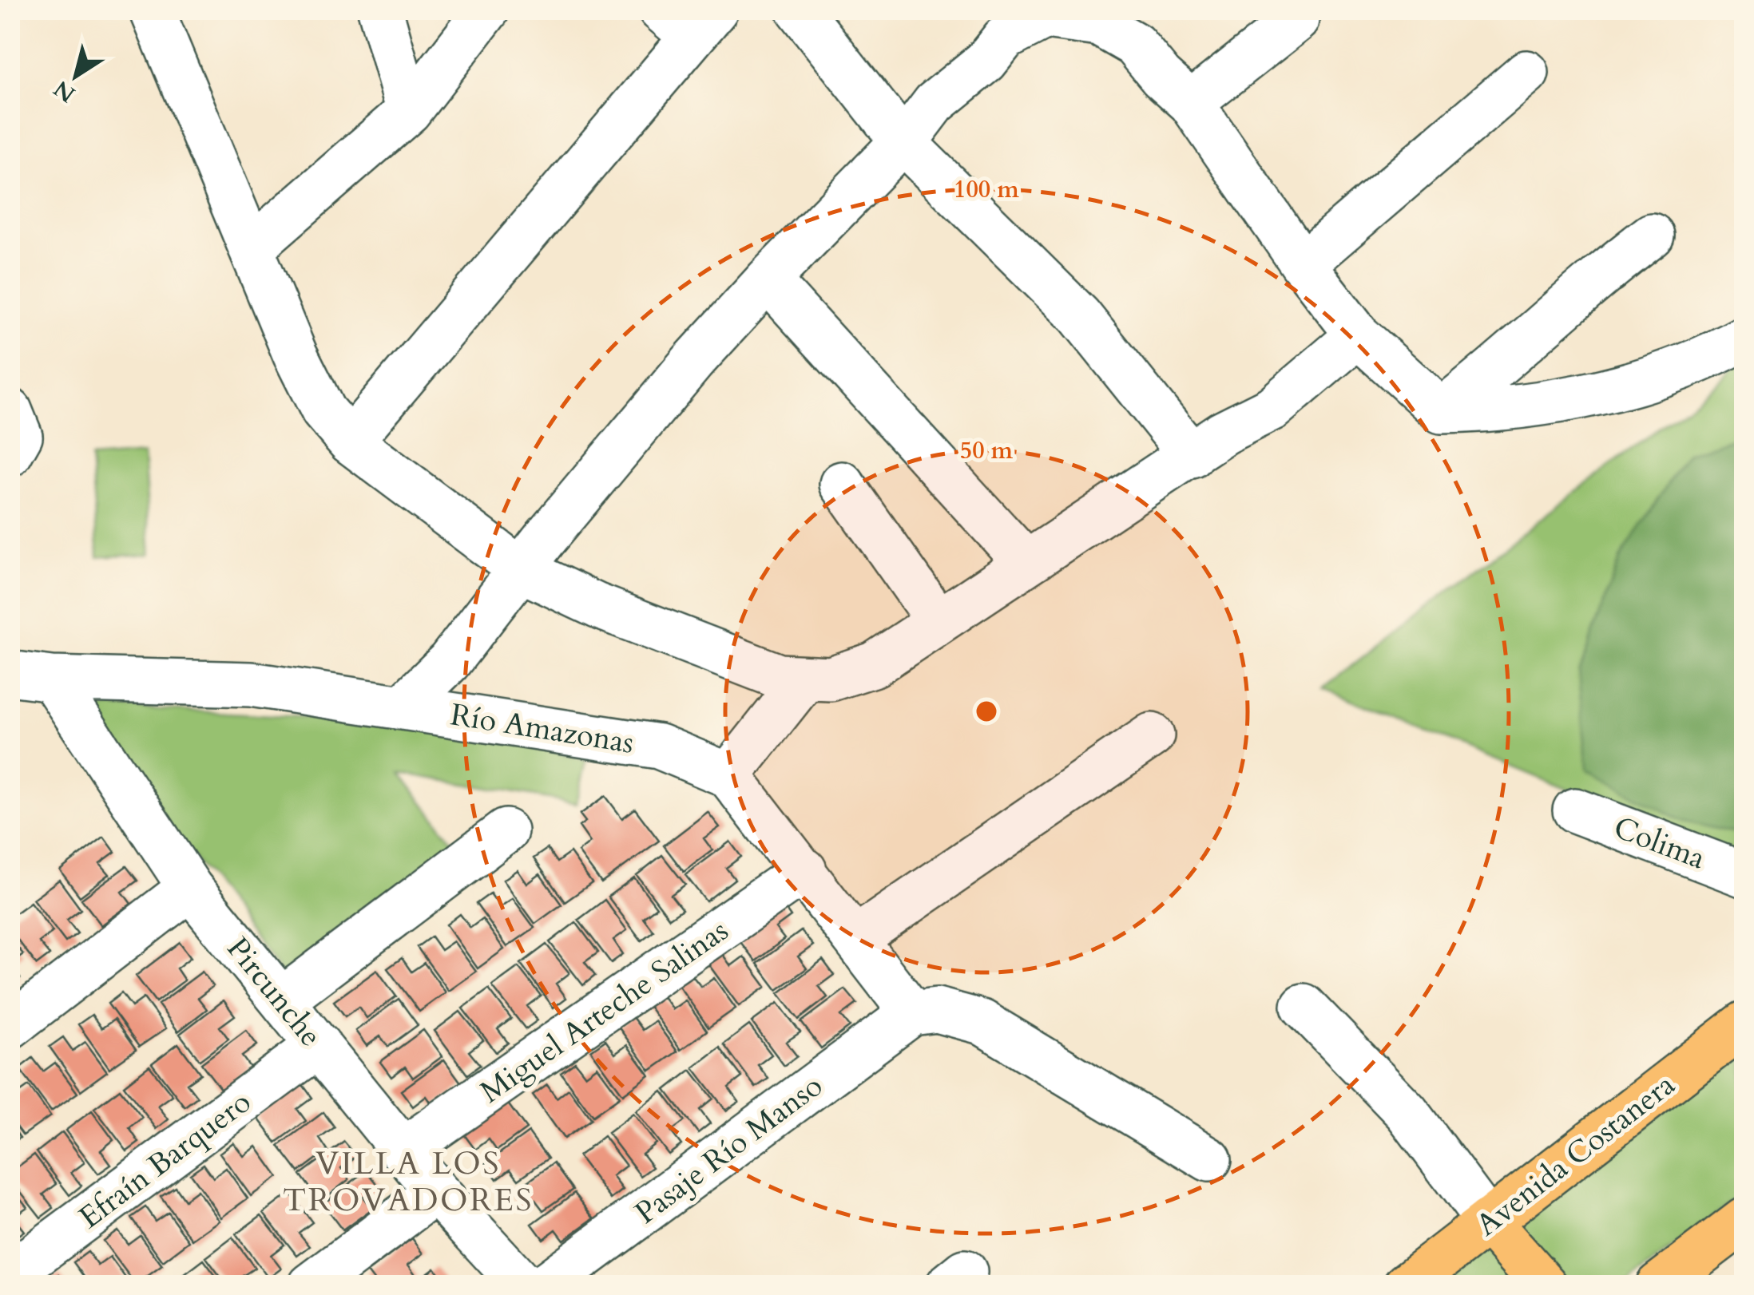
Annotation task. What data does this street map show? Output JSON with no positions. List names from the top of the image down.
{
  "streets": {
    "main road": ["Avenida Costanera"],
    "street": [
      "Río Amazonas",
      "Colima",
      "Pircunche",
      "Miguel Arteche Salinas",
      "Pasaje Río Manso",
      "Efraín Barquero"
    ]
  },
  "crossings": [
    ["Río Amazonas", "Pircunche"],
    ["Río Amazonas", "Miguel Arteche Salinas"],
    ["Río Amazonas", "Pasaje Río Manso"],
    ["Pircunche", "Miguel Arteche Salinas"],
    ["Pircunche", "Efraín Barquero"]
  ],
  "districts": ["VILLA LOS TROVADORES"],
  "north": "bottom left",
  "rings": ["100 m", "50 m"]
}
